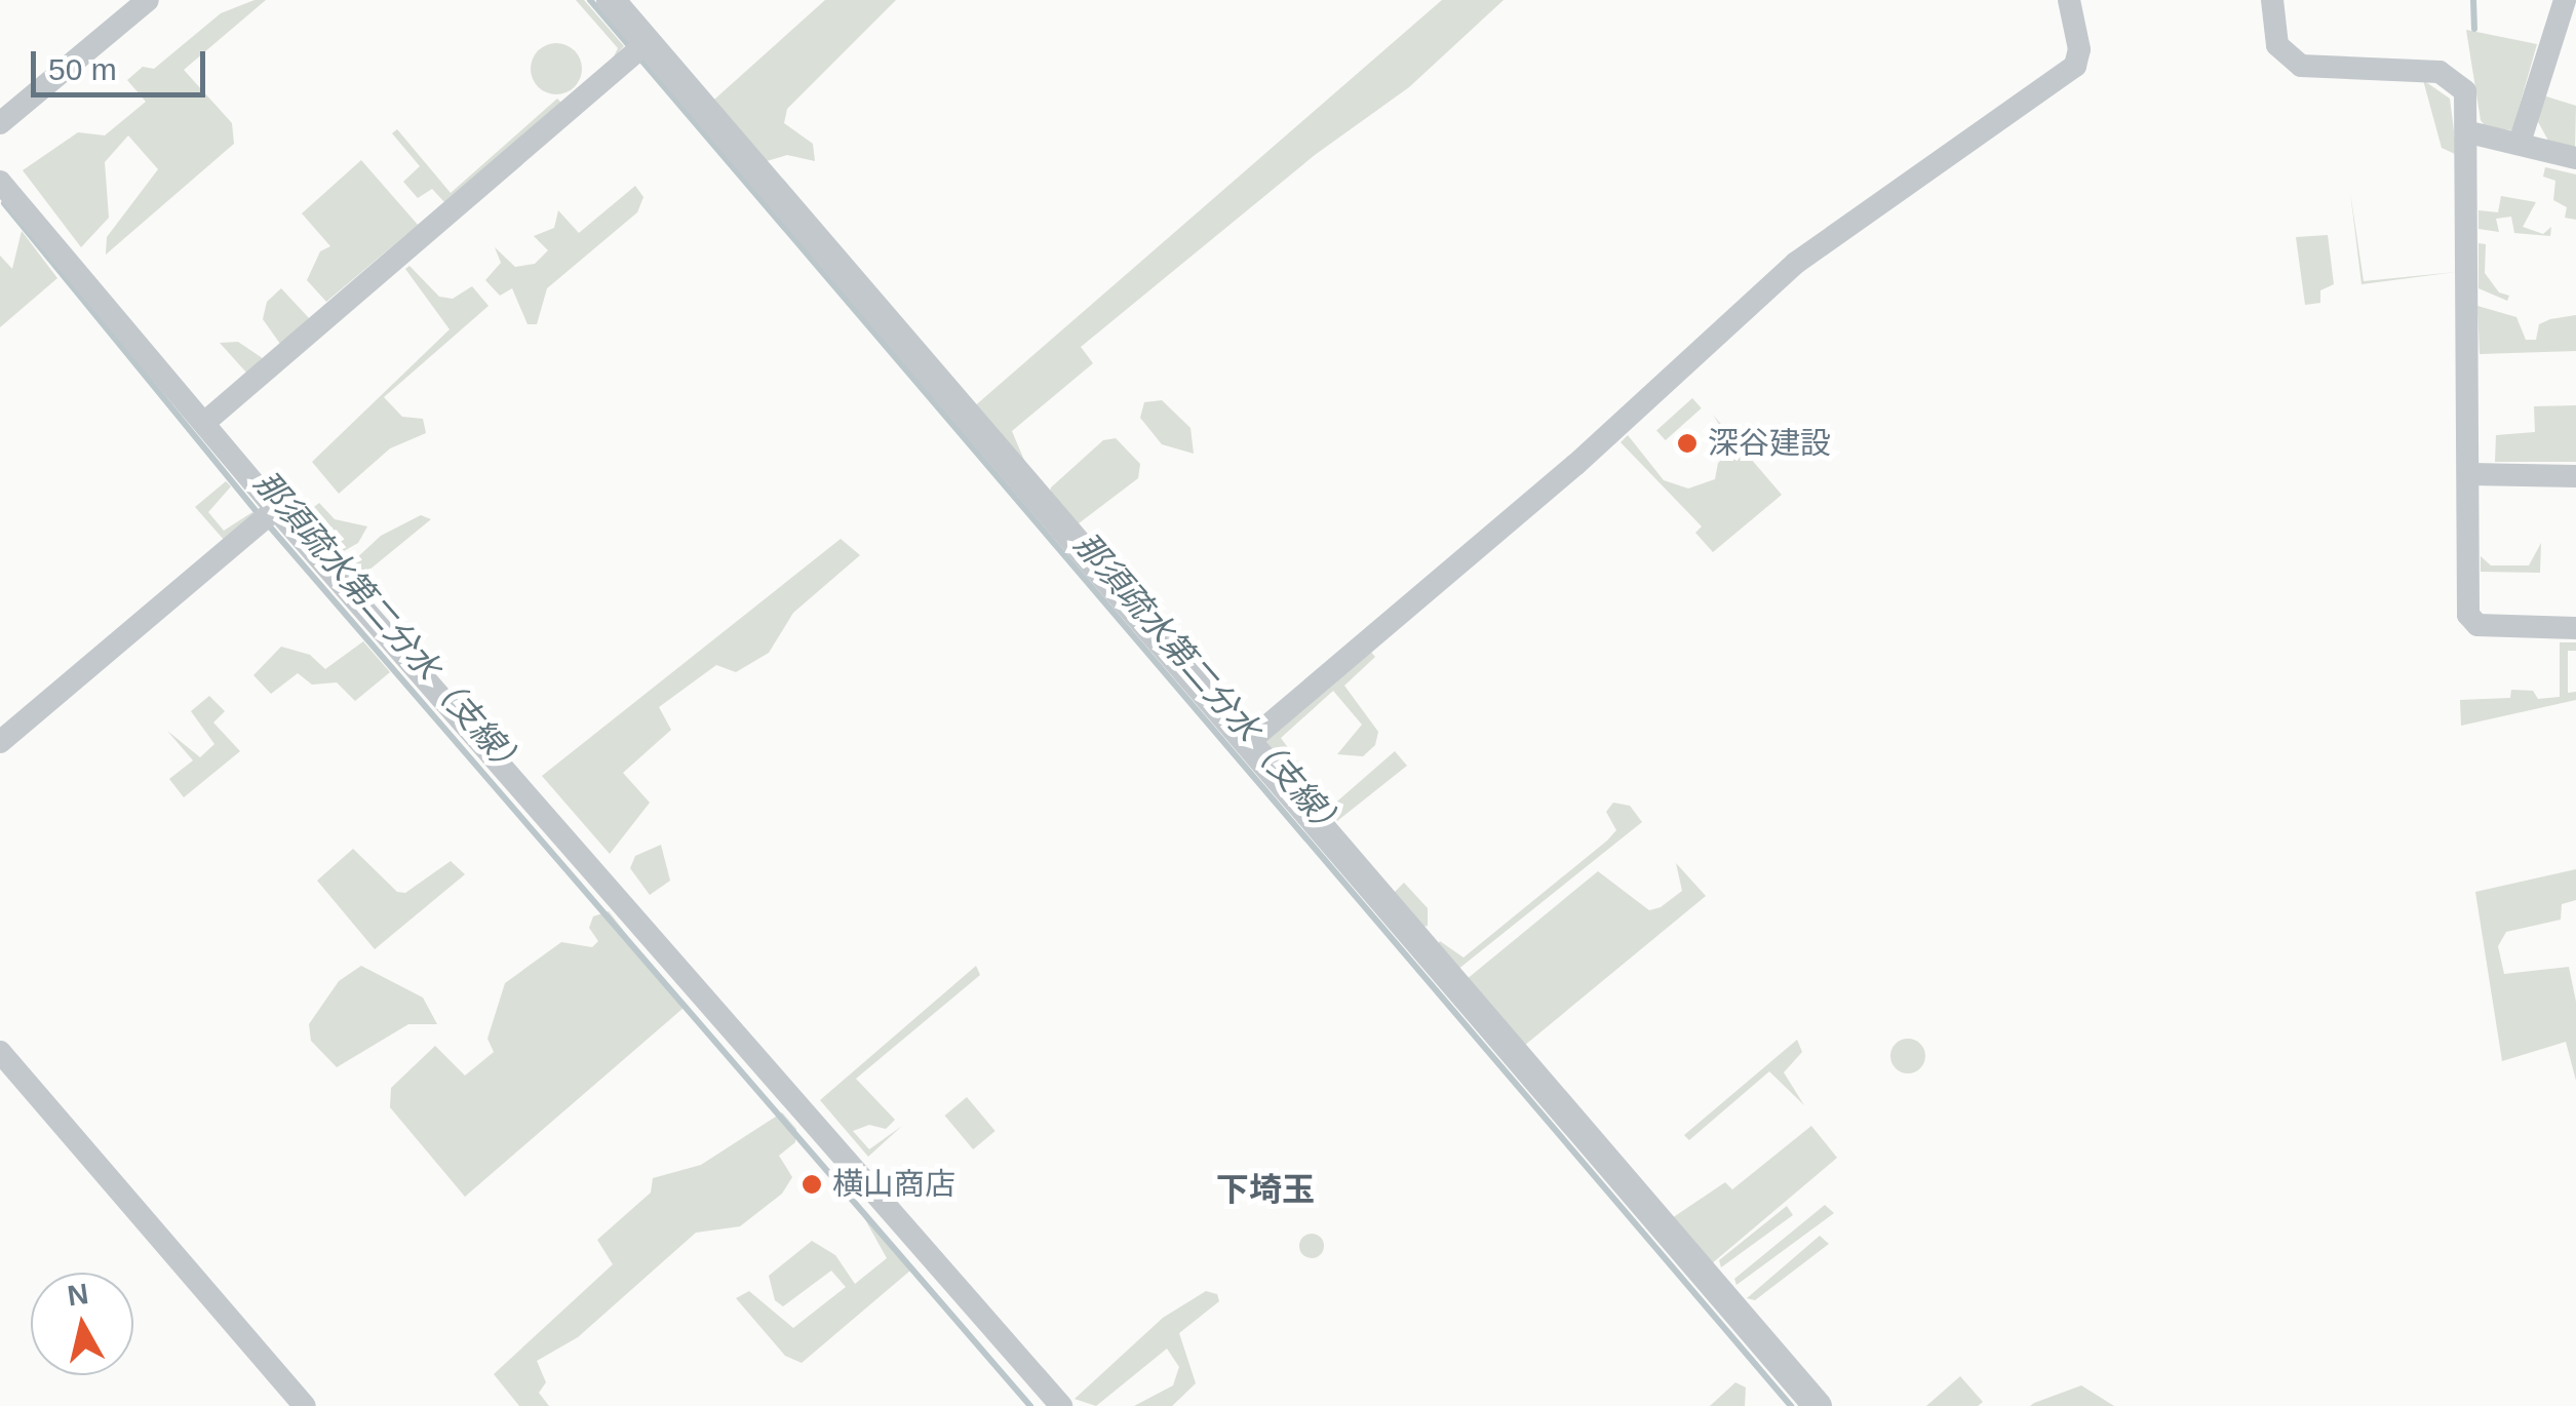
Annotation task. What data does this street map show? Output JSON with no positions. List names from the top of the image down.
{
  "districts": ["下埼玉"],
  "water": ["那須疏水第二分水（支線）"],
  "places": ["深谷建設", "横山商店"],
  "scale_bar": "50 m",
  "north": "top"
}
